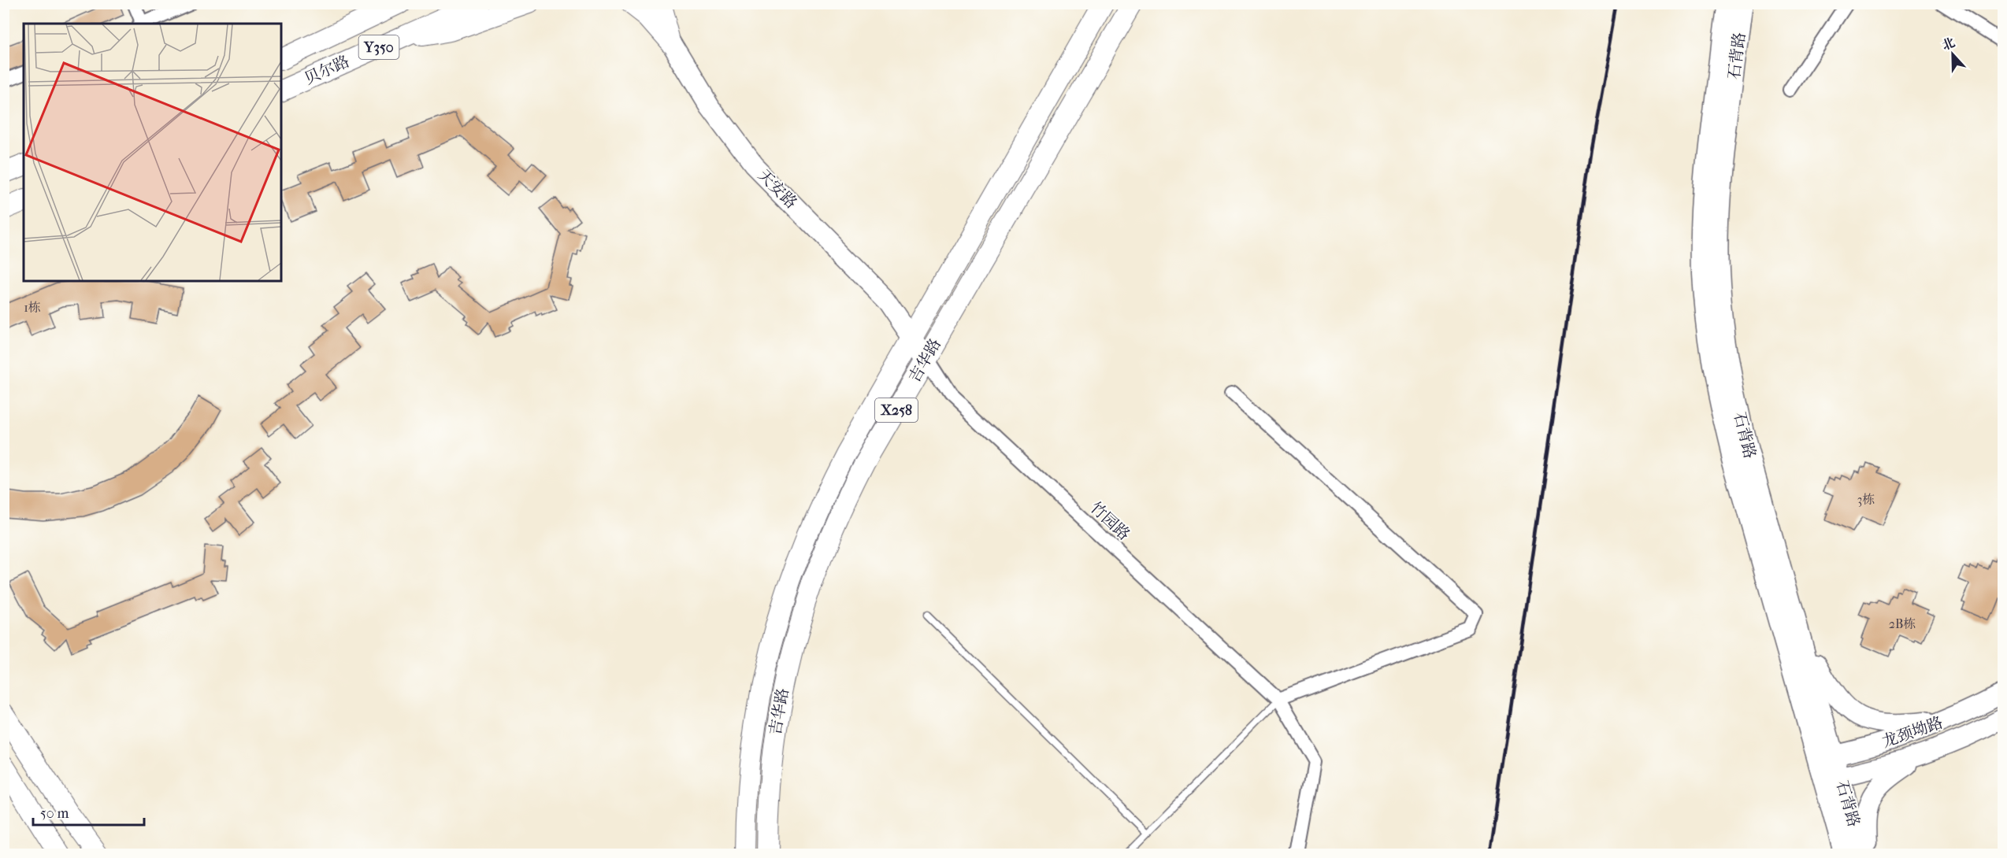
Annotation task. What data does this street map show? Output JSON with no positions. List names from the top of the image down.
{
  "streets": {
    "main road": [
      "Y350",
      "石背路",
      "贝尔路",
      "天安路",
      "吉华路",
      "X258",
      "龙颈坳路"
    ],
    "street": ["竹园路"]
  },
  "crossings": [
    ["石背路", "龙颈坳路"],
    ["天安路", "吉华路"],
    ["天安路", "竹园路"],
    ["吉华路", "竹园路"]
  ],
  "house_numbers": ["1栋", "3栋", "2B栋"],
  "scale_bar": "50 m",
  "north": "top"
}
